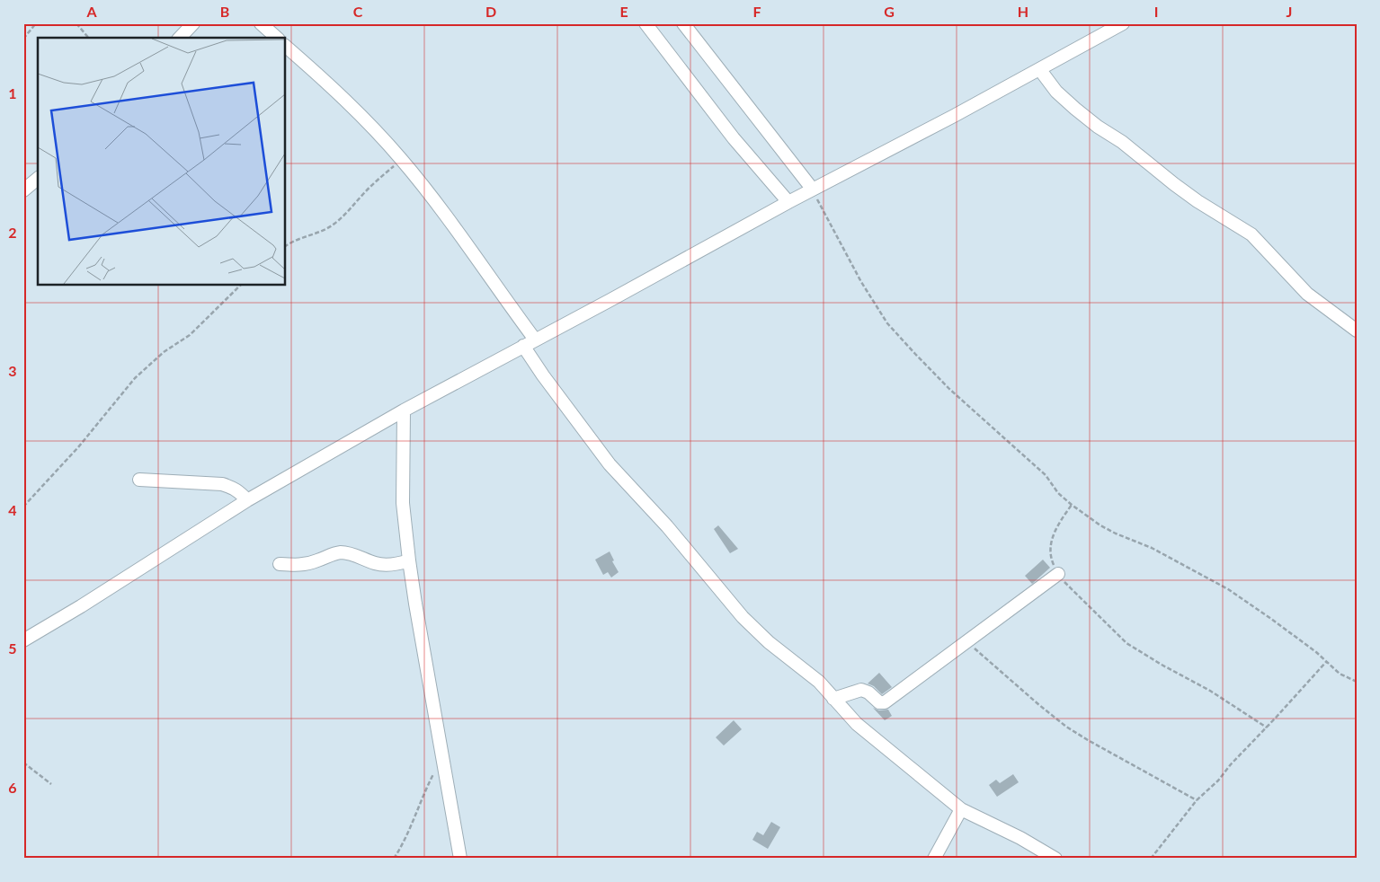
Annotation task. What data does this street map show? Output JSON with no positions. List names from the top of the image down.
{
  "grid": {
    "columns": [
      "A",
      "B",
      "C",
      "D",
      "E",
      "F",
      "G",
      "H",
      "I",
      "J"
    ],
    "rows": [
      "1",
      "2",
      "3",
      "4",
      "5",
      "6"
    ]
  }
}
